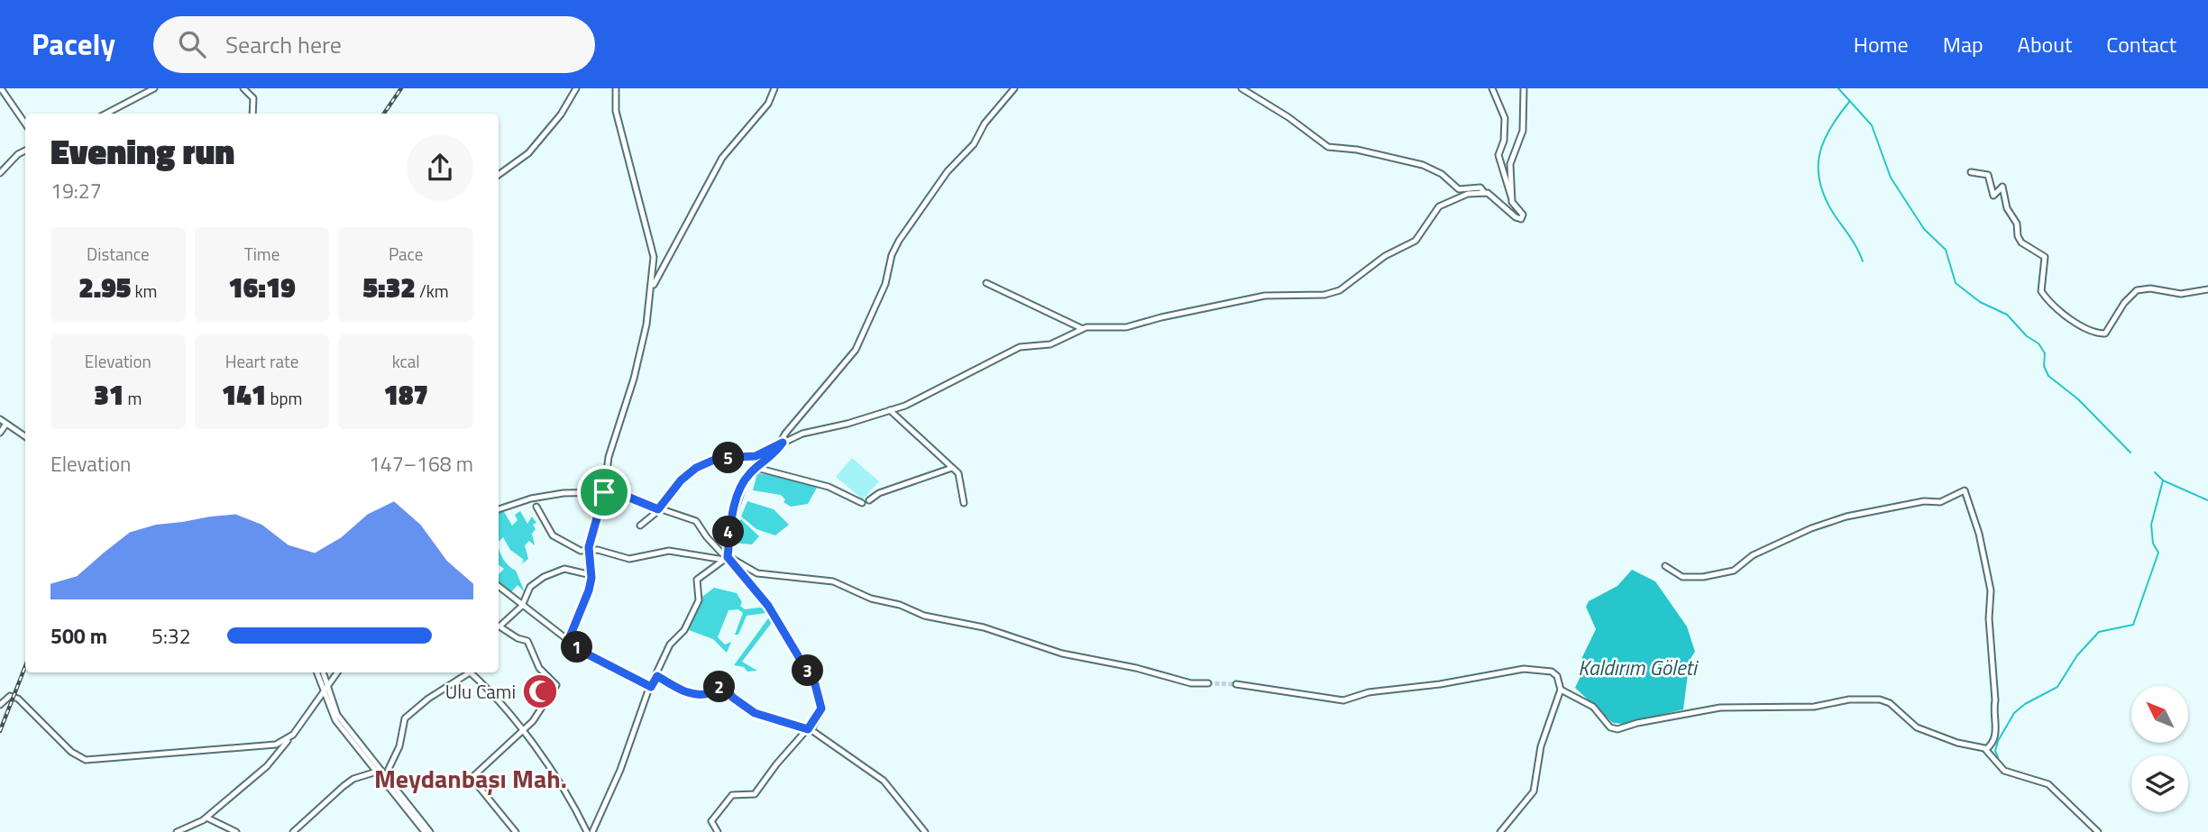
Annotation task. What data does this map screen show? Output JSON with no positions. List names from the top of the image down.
{
  "districts": ["Meydanbaşı Mah."],
  "water": ["Kaldırım Göleti"],
  "places": {
    "mosque": ["Ulu Cami"]
  },
  "north": "top left",
  "page": {
    "header": "Pacely",
    "search": "Search here",
    "nav": [
      "Home",
      "Map",
      "About",
      "Contact"
    ],
    "heading": ["Evening run", "19:27"],
    "stats": [
      ["Distance", "2.95 km"],
      ["Time", "16:19"],
      ["Pace", "5:32 /km"],
      ["Elevation", "31 m"],
      ["Heart rate", "141 bpm"],
      ["kcal", "187"]
    ],
    "chart": ["Elevation", "147–168 m"],
    "pins": [
      "5",
      "4",
      "1",
      "3",
      "2"
    ],
    "list": [
      {
        "name": "500 m",
        "note": "5:32"
      }
    ]
  }
}
